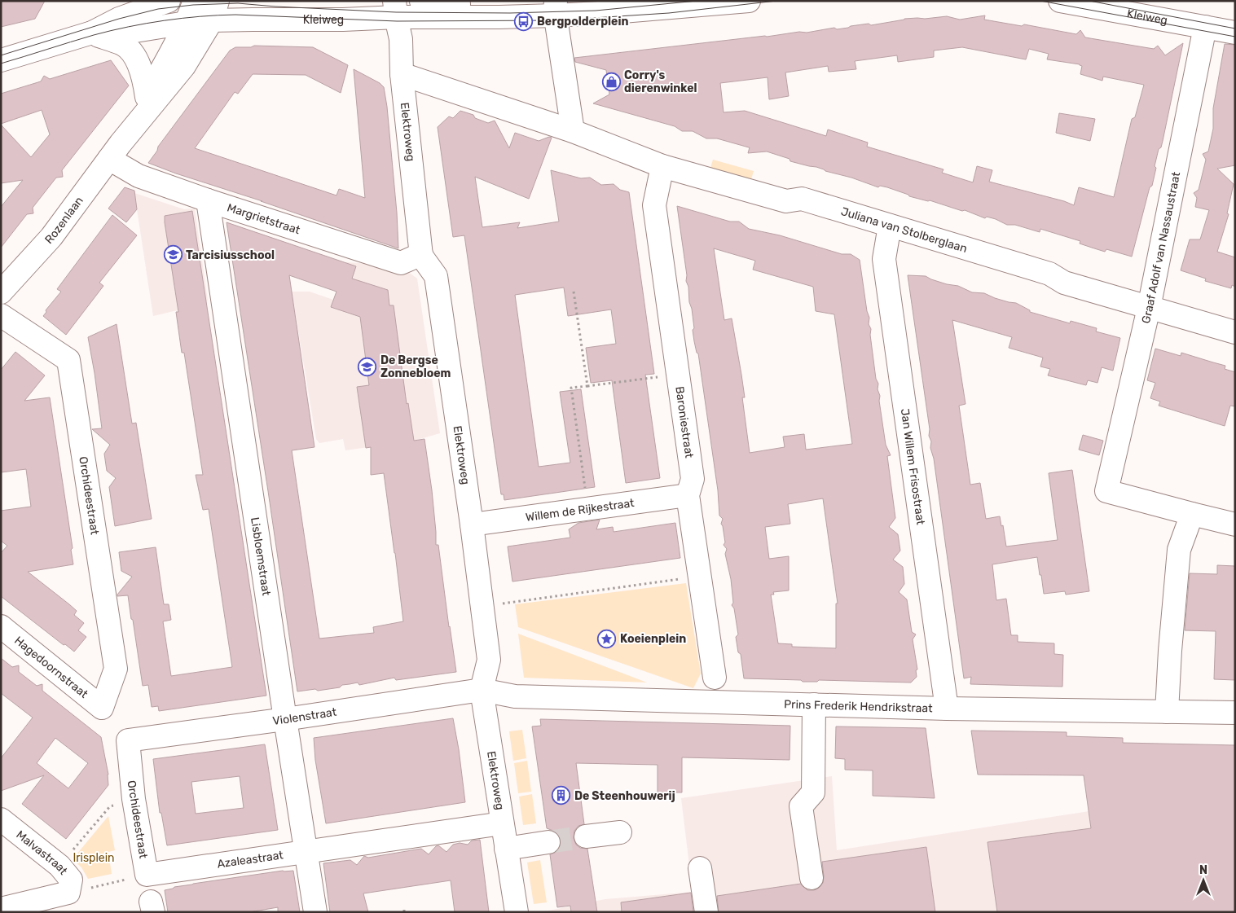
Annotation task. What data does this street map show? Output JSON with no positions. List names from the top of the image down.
{
  "streets": {
    "street": [
      "Kleiweg",
      "Elektroweg",
      "Margrietstraat",
      "Rozenlaan",
      "Juliana van Stolberglaan",
      "Graaf Adolf van Nassaustraat",
      "Baroniestraat",
      "Jan Willem Frisostraat",
      "Orchideestraat",
      "Willem de Rijkestraat",
      "Lisbloemstraat",
      "Hagedoornstraat",
      "Prins Frederik Hendrikstraat",
      "Violenstraat",
      "Malvastraat",
      "Azaleastraat"
    ]
  },
  "crossings": [
    ["Kleiweg", "Elektroweg"],
    ["Kleiweg", "Rozenlaan"],
    ["Kleiweg", "Graaf Adolf van Nassaustraat"],
    ["Elektroweg", "Margrietstraat"],
    ["Elektroweg", "Willem de Rijkestraat"],
    ["Elektroweg", "Prins Frederik Hendrikstraat"],
    ["Elektroweg", "Violenstraat"],
    ["Elektroweg", "Azaleastraat"],
    ["Margrietstraat", "Rozenlaan"],
    ["Margrietstraat", "Lisbloemstraat"],
    ["Juliana van Stolberglaan", "Graaf Adolf van Nassaustraat"],
    ["Juliana van Stolberglaan", "Baroniestraat"],
    ["Juliana van Stolberglaan", "Jan Willem Frisostraat"],
    ["Baroniestraat", "Willem de Rijkestraat"],
    ["Jan Willem Frisostraat", "Prins Frederik Hendrikstraat"],
    ["Orchideestraat", "Hagedoornstraat"],
    ["Orchideestraat", "Violenstraat"],
    ["Orchideestraat", "Azaleastraat"],
    ["Lisbloemstraat", "Violenstraat"],
    ["Lisbloemstraat", "Azaleastraat"],
    ["Prins Frederik Hendrikstraat", "Violenstraat"]
  ],
  "parks": ["Irisplein"],
  "places": {
    "bus stop": ["Bergpolderplein"],
    "shop": ["Corry's dierenwinkel"],
    "school or university": ["Tarcisiusschool", "De Bergse Zonnebloem"],
    "place": ["Koeienplein"],
    "building": ["De Steenhouwerij"]
  },
  "north": "top"
}
